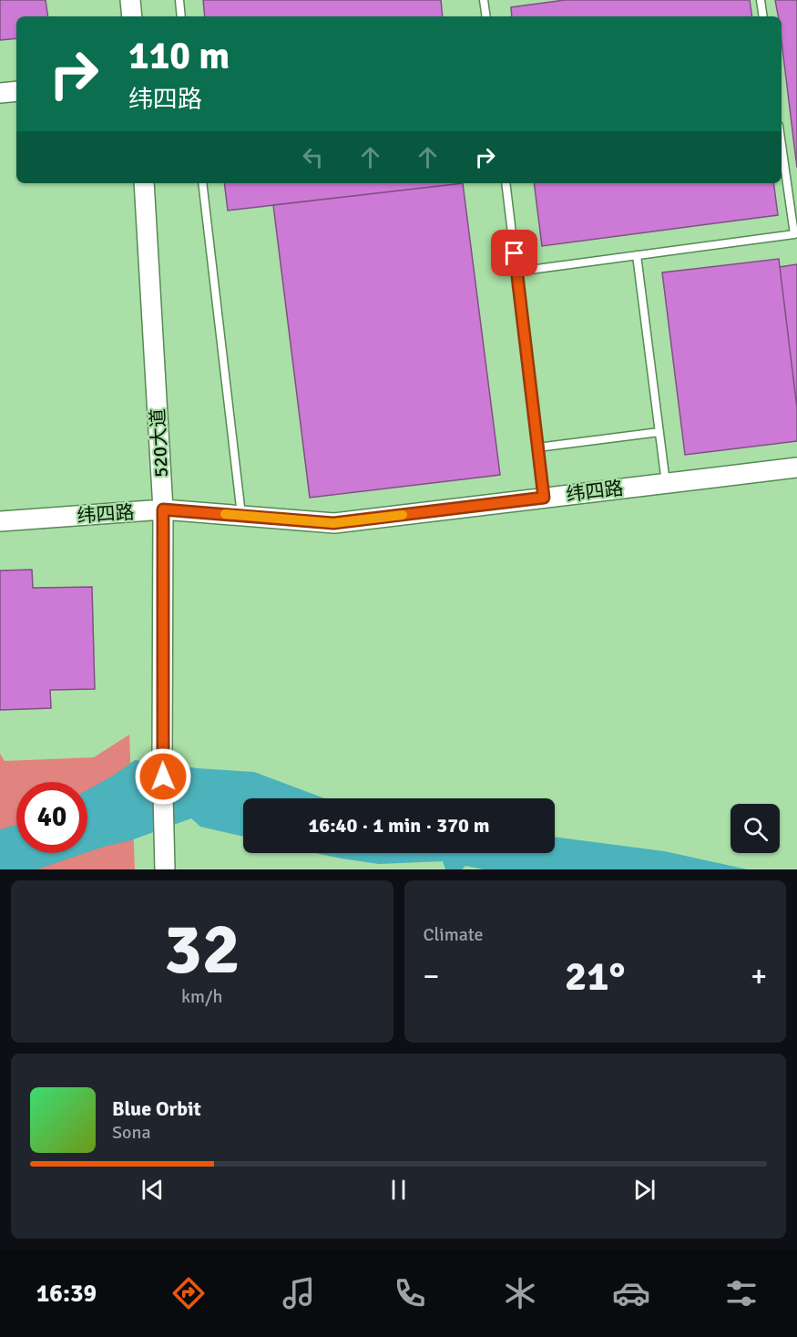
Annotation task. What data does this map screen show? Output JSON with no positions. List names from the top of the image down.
{
  "streets": {
    "street": ["520大道", "纬四路"]
  },
  "crossings": [
    ["520大道", "纬四路"]
  ],
  "page": {
    "turn": ["110 m", "纬四路"],
    "limit": "40",
    "trip": "16:40 · 1 min · 370 m",
    "tile": [
      ["32", "km/h"],
      "Climate"
    ],
    "heat": ["−", "21°", "+"],
    "song": ["Blue Orbit", "Sona"],
    "tabs": "16:39"
  }
}
